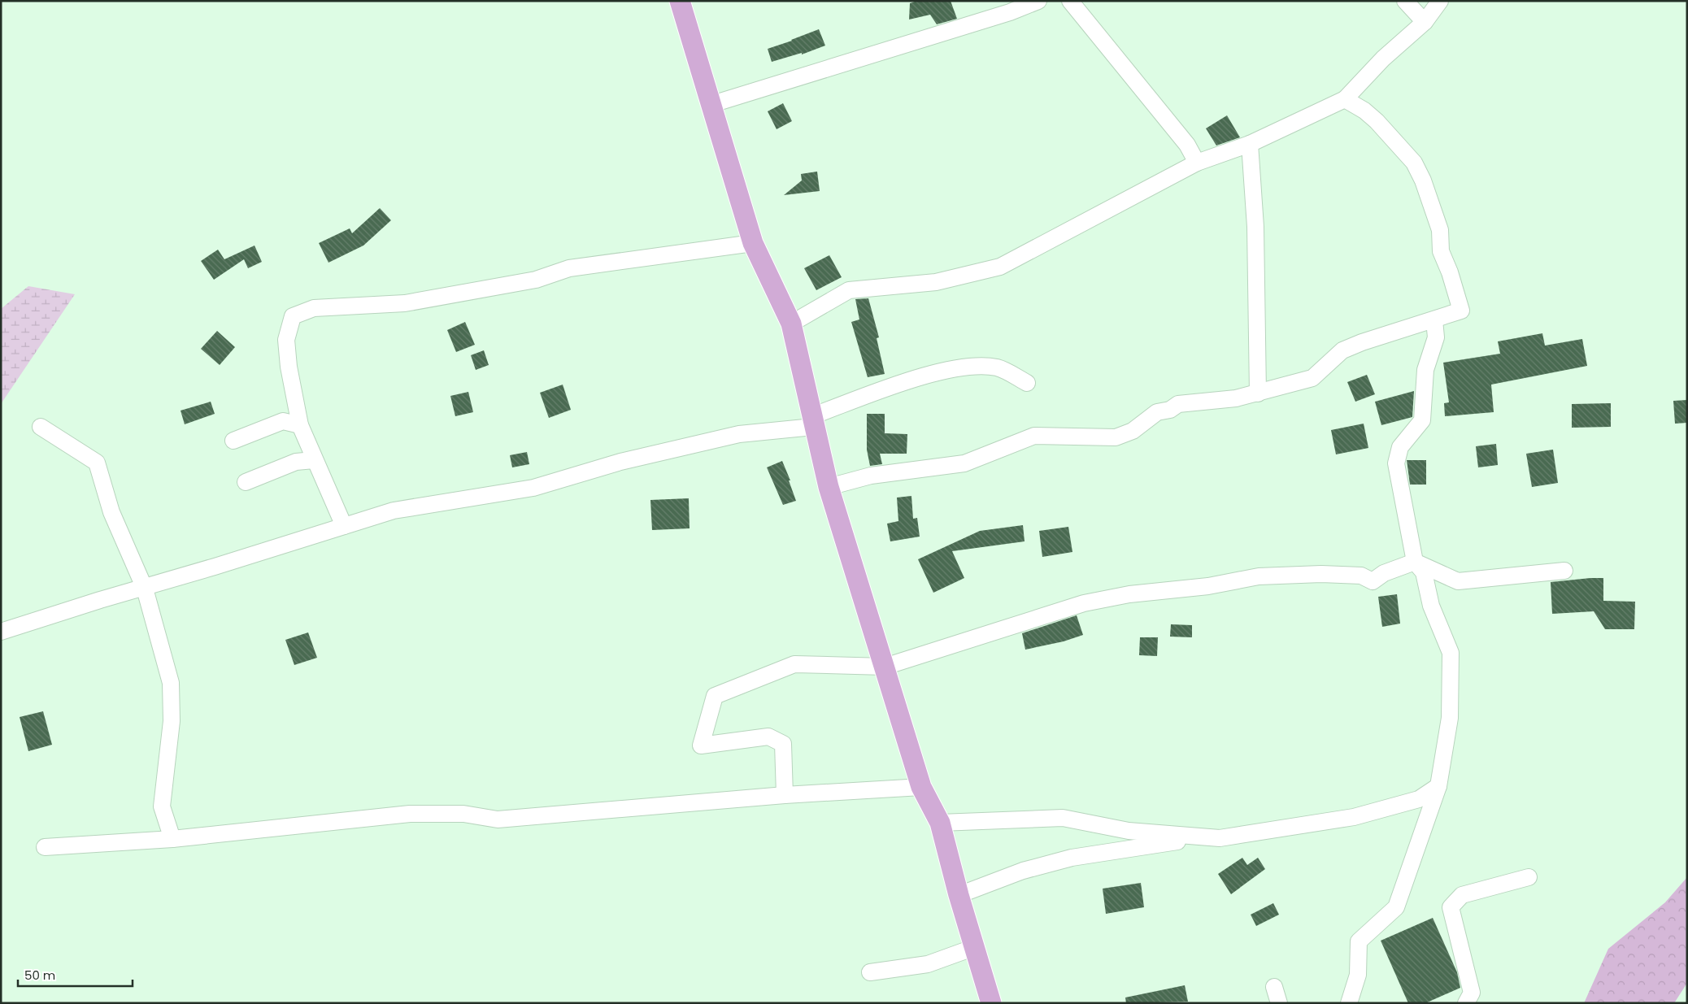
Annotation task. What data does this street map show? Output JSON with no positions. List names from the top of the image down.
{
  "scale_bar": "50 m"
}
